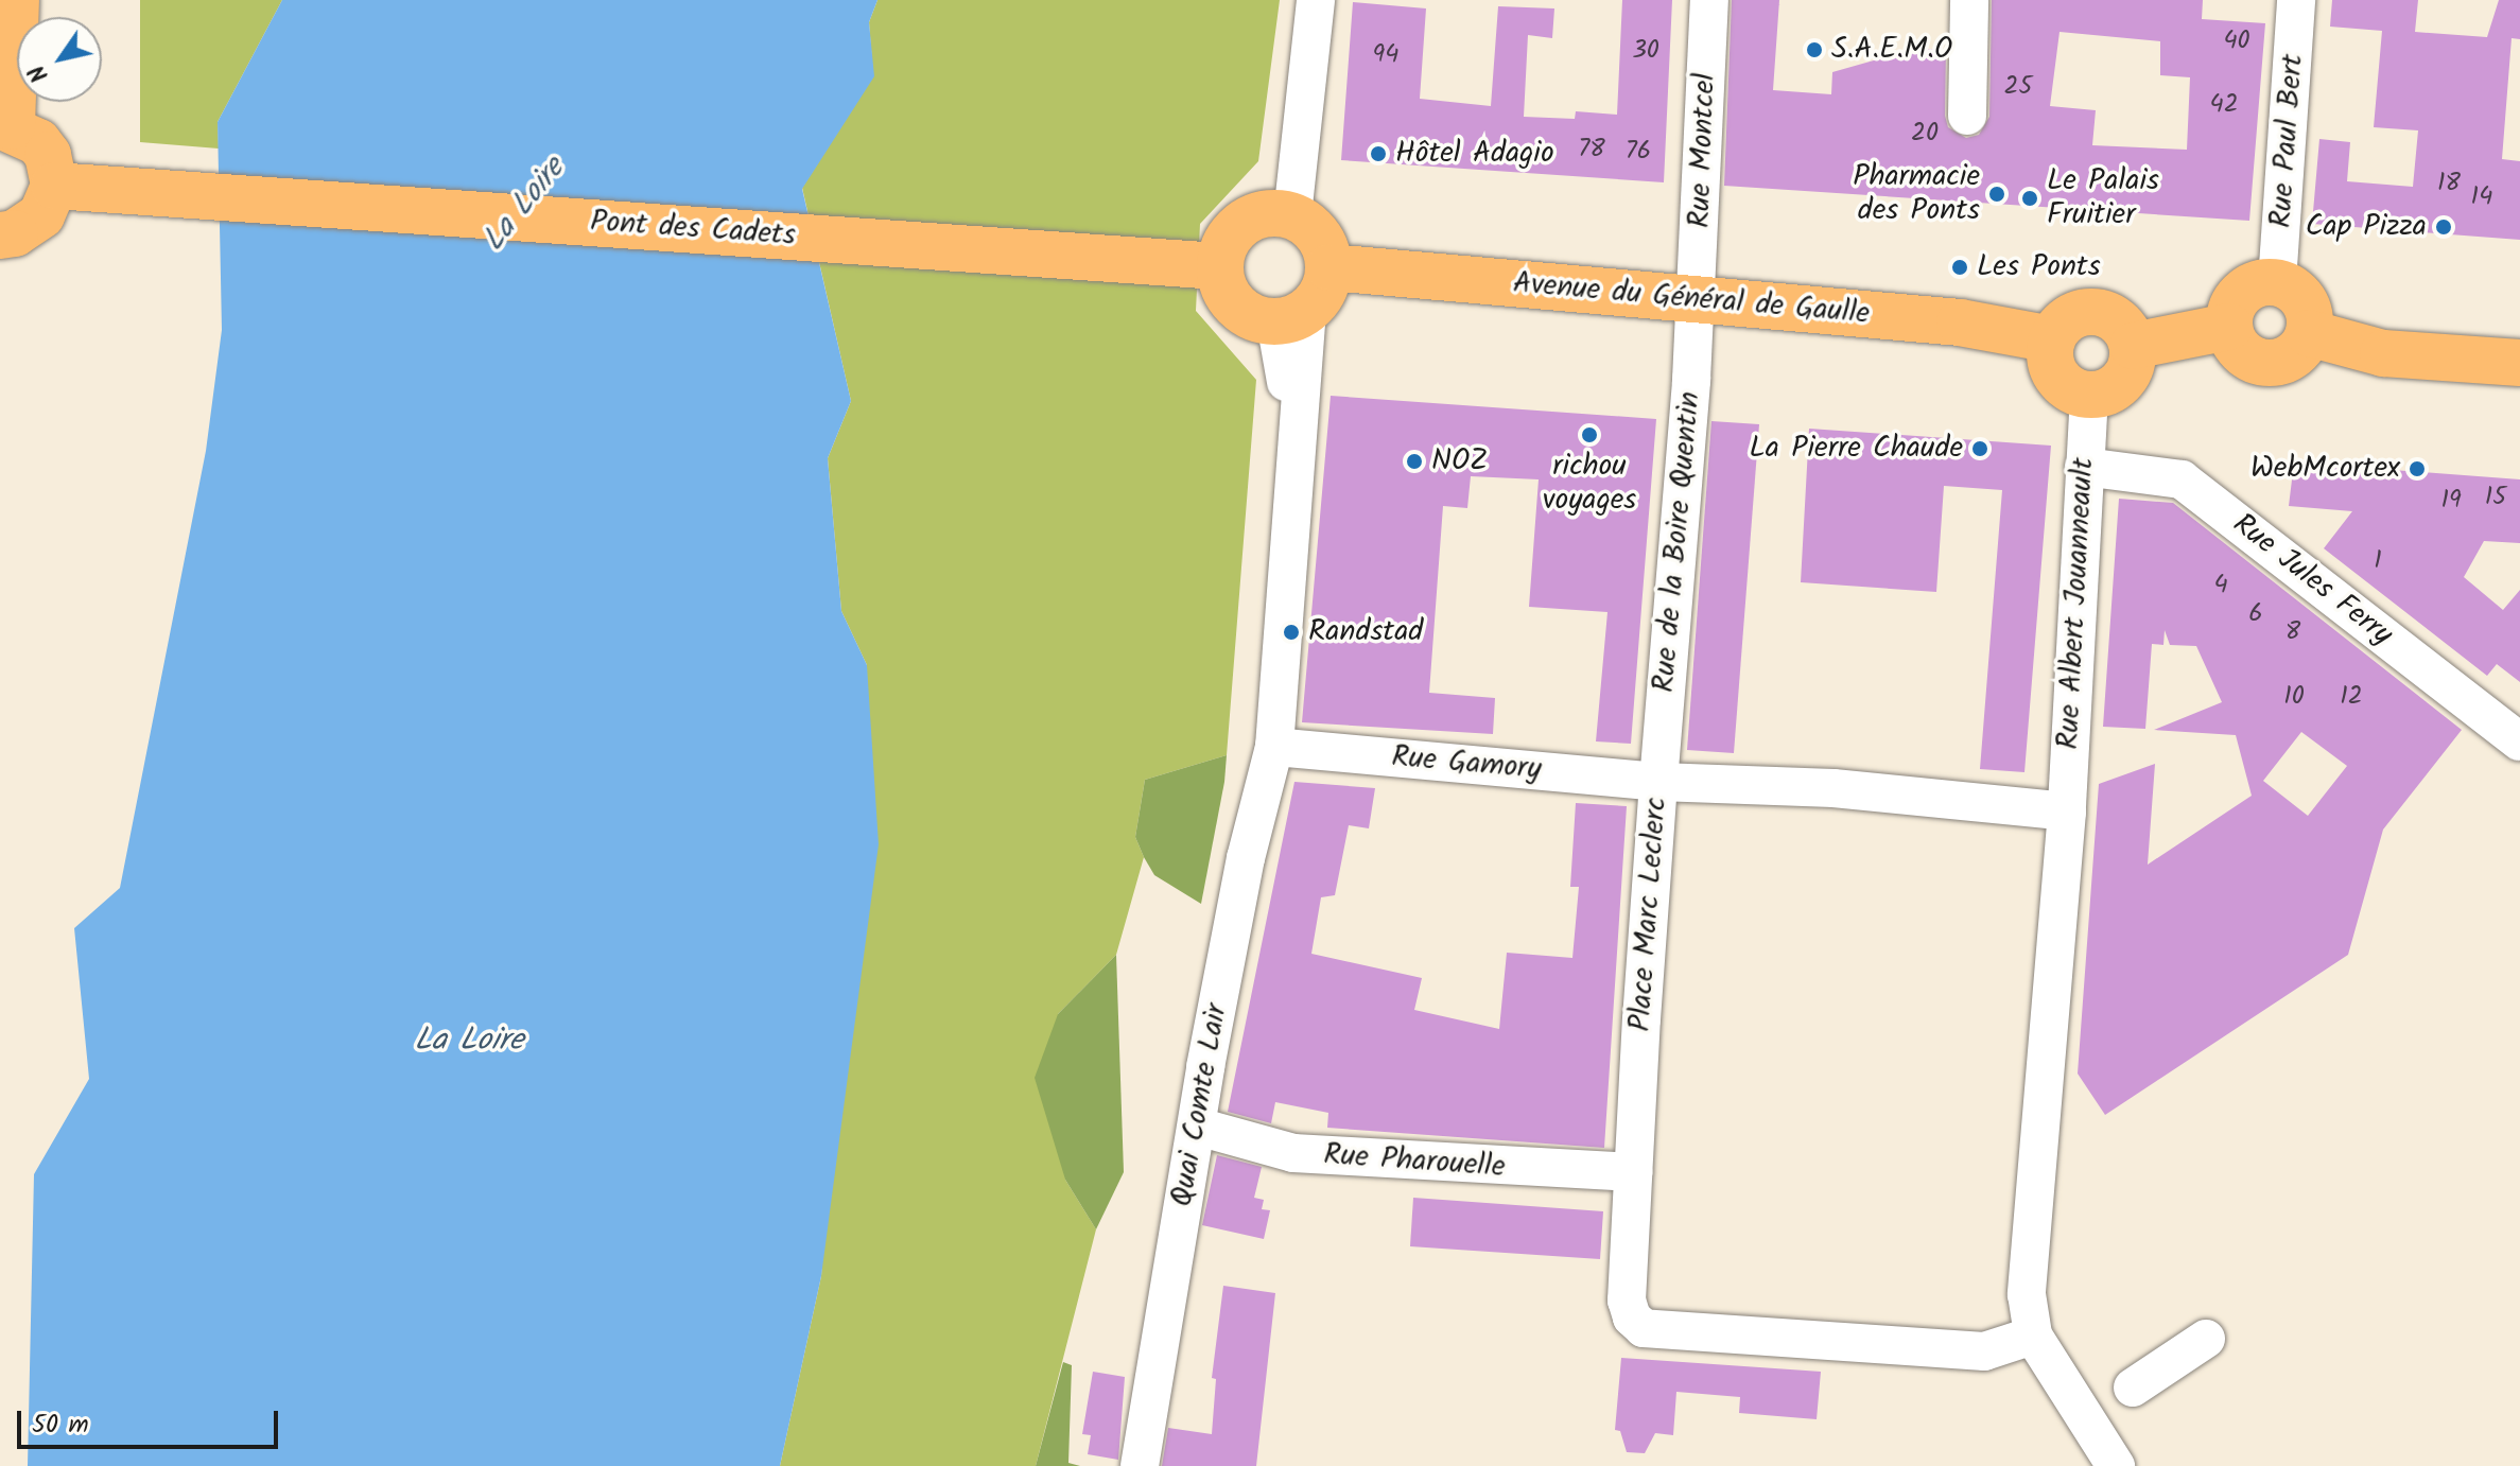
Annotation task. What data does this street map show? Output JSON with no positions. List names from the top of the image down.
{
  "streets": {
    "main road": ["Pont des Cadets", "Avenue du Général de Gaulle"],
    "street": [
      "Rue Paul Bert",
      "Rue Montcel",
      "Rue de la Boire Quentin",
      "Rue Jules Ferry",
      "Rue Albert Jouanneault",
      "Rue Gamory",
      "Place Marc Leclerc",
      "Quai Comte Lair",
      "Rue Pharouelle"
    ]
  },
  "crossings": [
    ["Rue Montcel", "Avenue du Général de Gaulle"],
    ["Rue Montcel", "Rue de la Boire Quentin"],
    ["Pont des Cadets", "Avenue du Général de Gaulle"],
    ["Pont des Cadets", "Quai Comte Lair"],
    ["Avenue du Général de Gaulle", "Rue de la Boire Quentin"],
    ["Avenue du Général de Gaulle", "Rue Albert Jouanneault"],
    ["Avenue du Général de Gaulle", "Quai Comte Lair"],
    ["Rue de la Boire Quentin", "Rue Gamory"],
    ["Rue de la Boire Quentin", "Place Marc Leclerc"],
    ["Rue Jules Ferry", "Rue Albert Jouanneault"],
    ["Rue Albert Jouanneault", "Place Marc Leclerc"],
    ["Rue Gamory", "Place Marc Leclerc"],
    ["Rue Gamory", "Quai Comte Lair"],
    ["Place Marc Leclerc", "Rue Pharouelle"],
    ["Quai Comte Lair", "Rue Pharouelle"]
  ],
  "water": ["La Loire"],
  "places": [
    "S.A.E.M.O",
    "Hôtel Adagio",
    "Pharmacie des Ponts",
    "Le Palais Fruitier",
    "Cap Pizza",
    "Les Ponts",
    "richou voyages",
    "La Pierre Chaude",
    "NOZ",
    "WebMcortex",
    "Randstad"
  ],
  "house_numbers": [
    "40",
    "30",
    "94",
    "25",
    "42",
    "20",
    "78",
    "76",
    "18",
    "14",
    "15",
    "19",
    "1",
    "4",
    "6",
    "8",
    "10",
    "12"
  ],
  "scale_bar": "50 m",
  "north": "bottom left"
}
